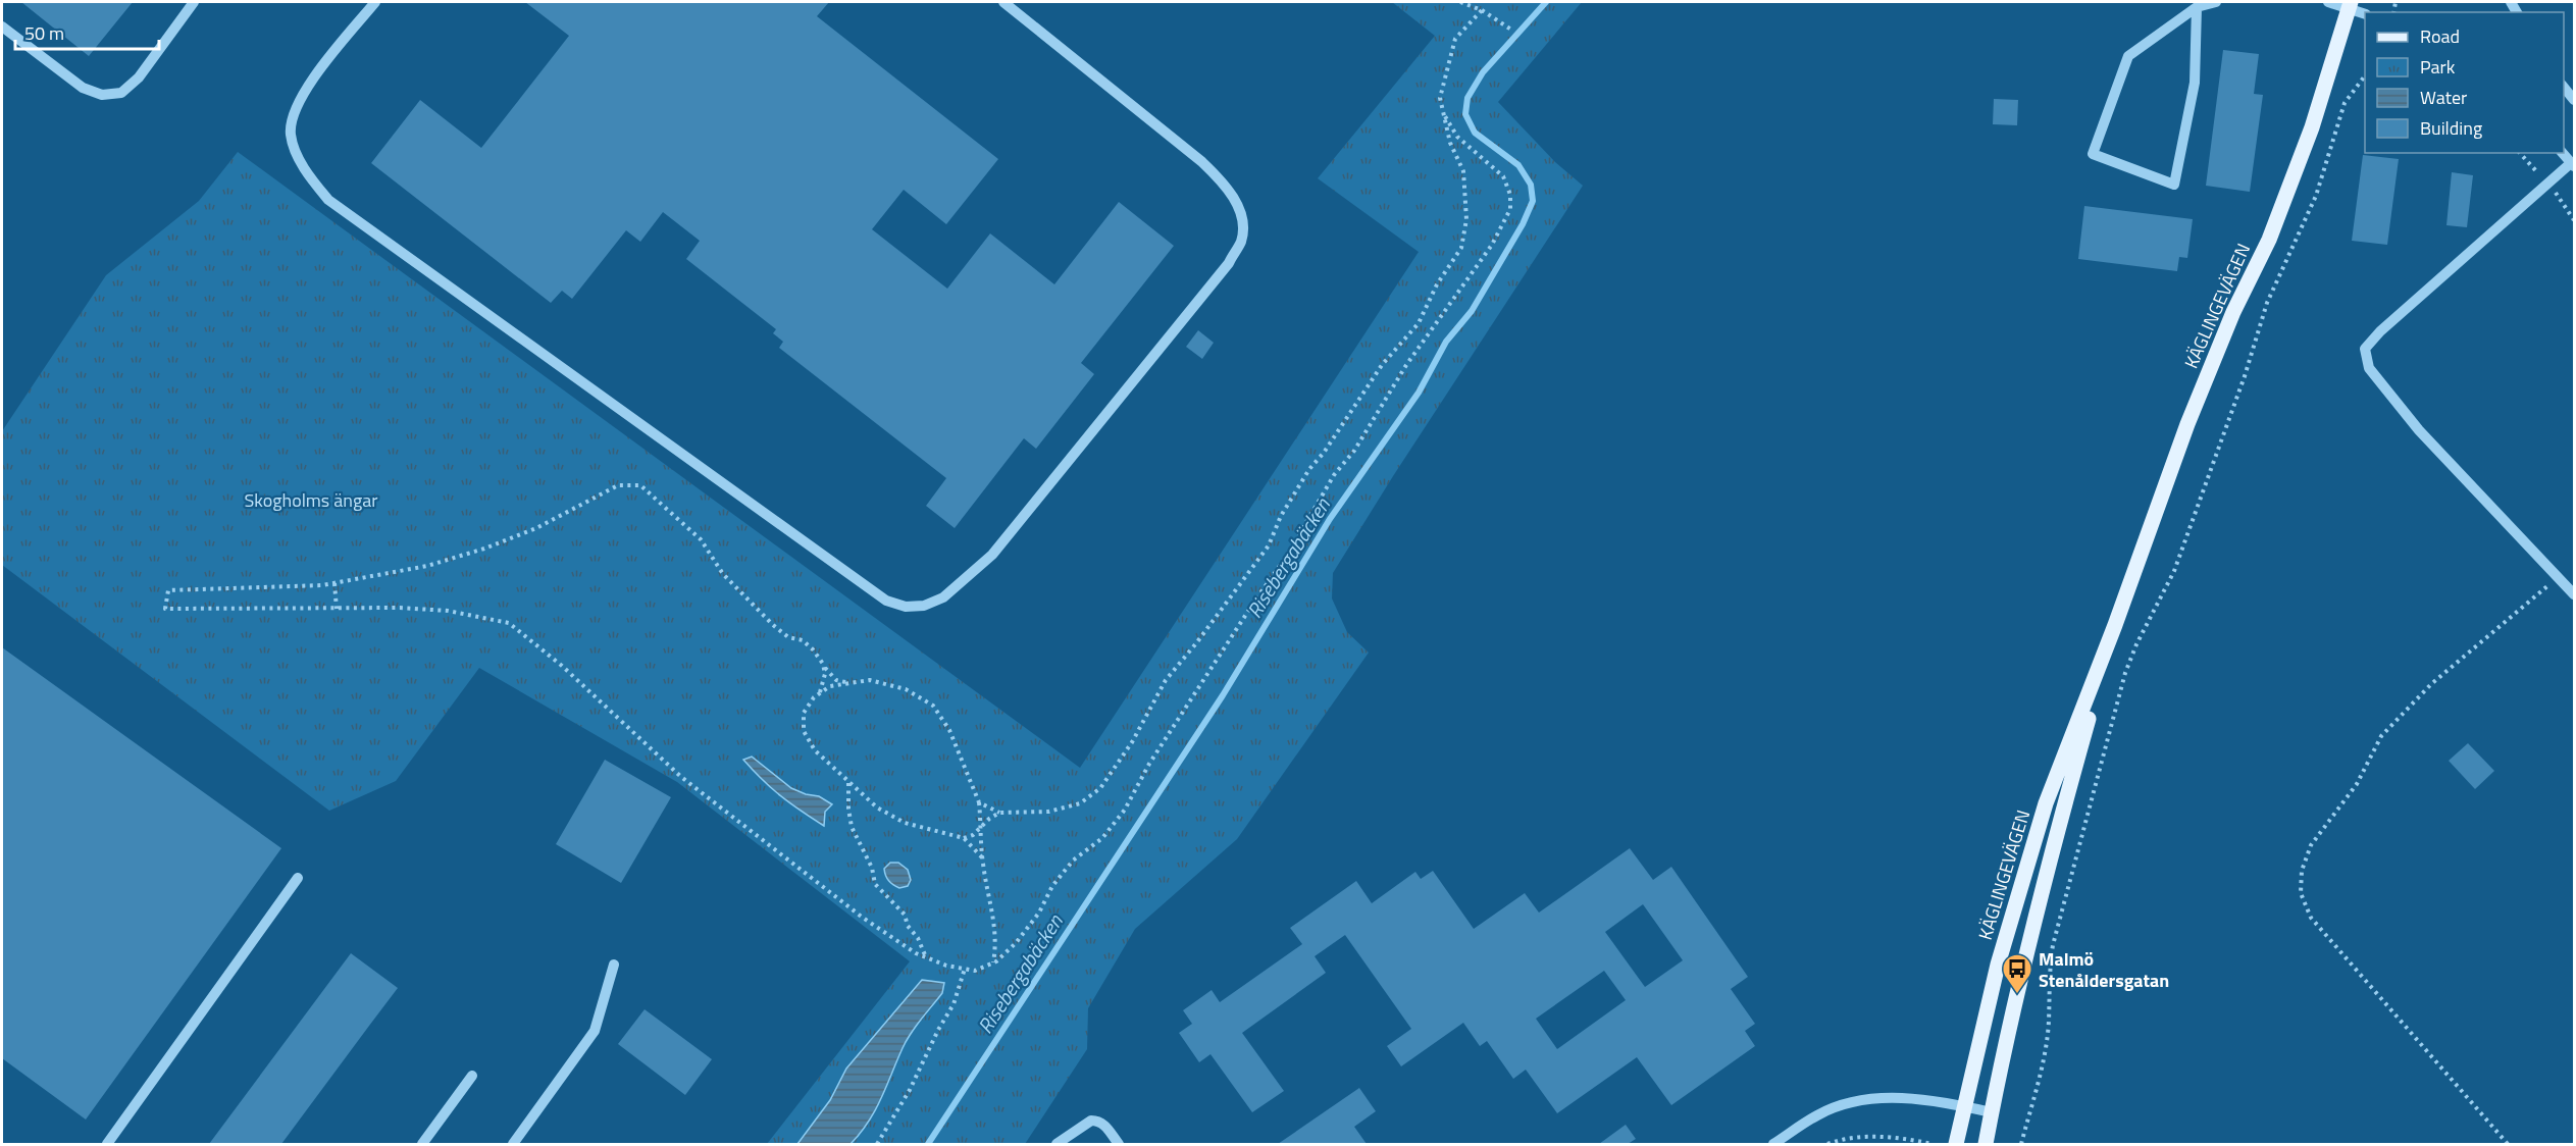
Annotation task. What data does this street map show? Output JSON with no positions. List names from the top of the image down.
{
  "streets": {
    "main road": ["KÄGLINGEVÄGEN"]
  },
  "water": ["Risebergabäcken"],
  "parks": ["Skogholms ängar"],
  "places": {
    "bus stop": ["Malmö Stenåldersgatan"]
  },
  "legend": [
    "Road",
    "Park",
    "Water",
    "Building"
  ],
  "scale_bar": "50 m"
}
